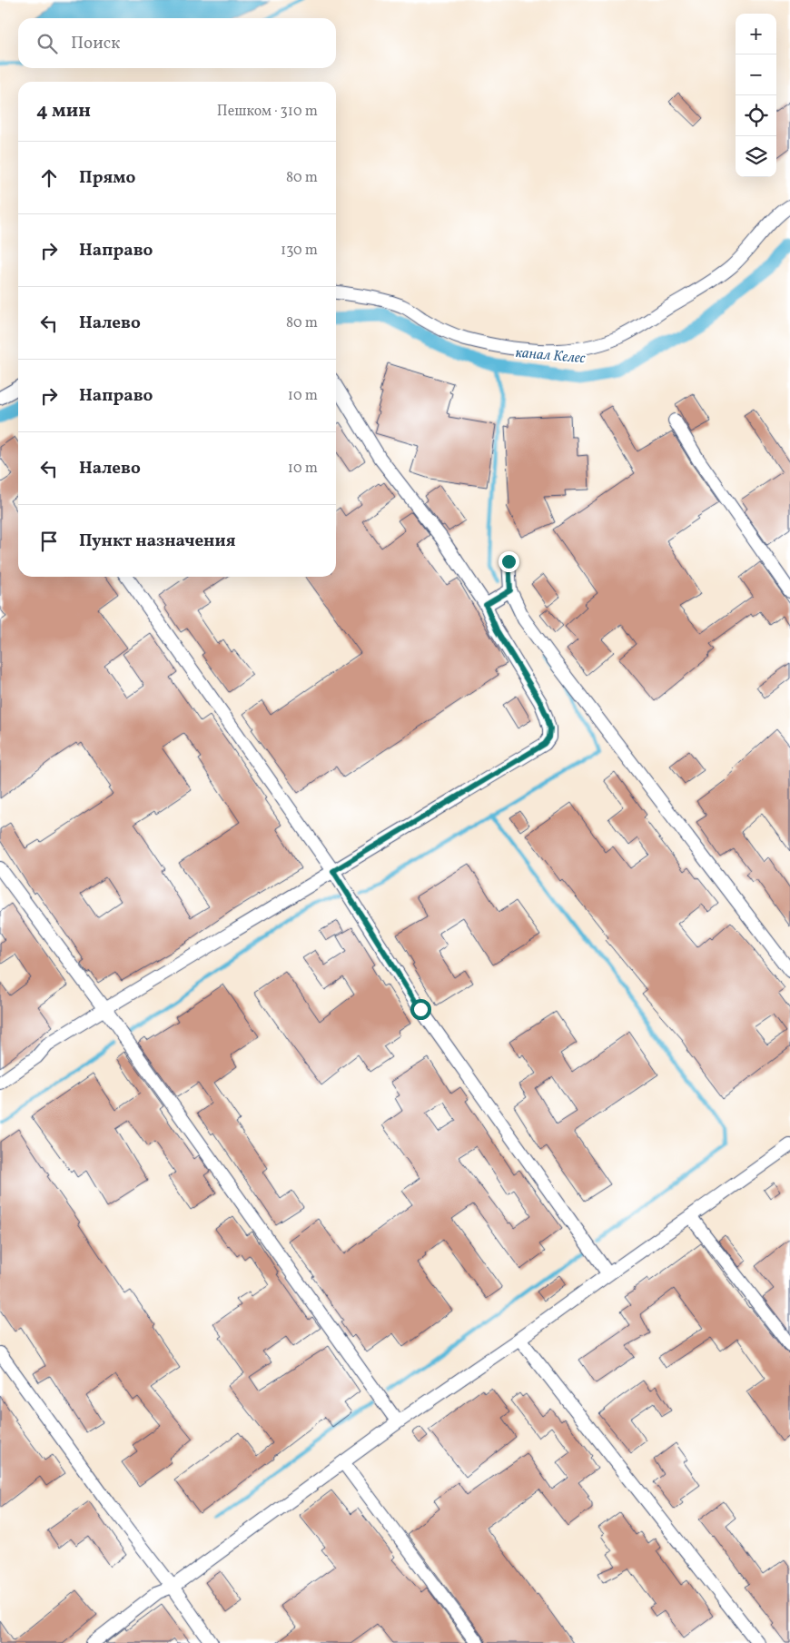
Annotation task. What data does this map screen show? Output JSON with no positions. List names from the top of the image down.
{
  "water": ["канал Келес"],
  "page": {
    "map_buttons": ["+", "−"],
    "search": "Поиск",
    "heading": ["4 мин", "Пешком · 310 m"],
    "list": [
      ["Прямо", "80 m"],
      ["Направо", "130 m"],
      ["Налево", "80 m"],
      ["Направо", "10 m"],
      ["Налево", "10 m"],
      "Пункт назначения"
    ]
  }
}
